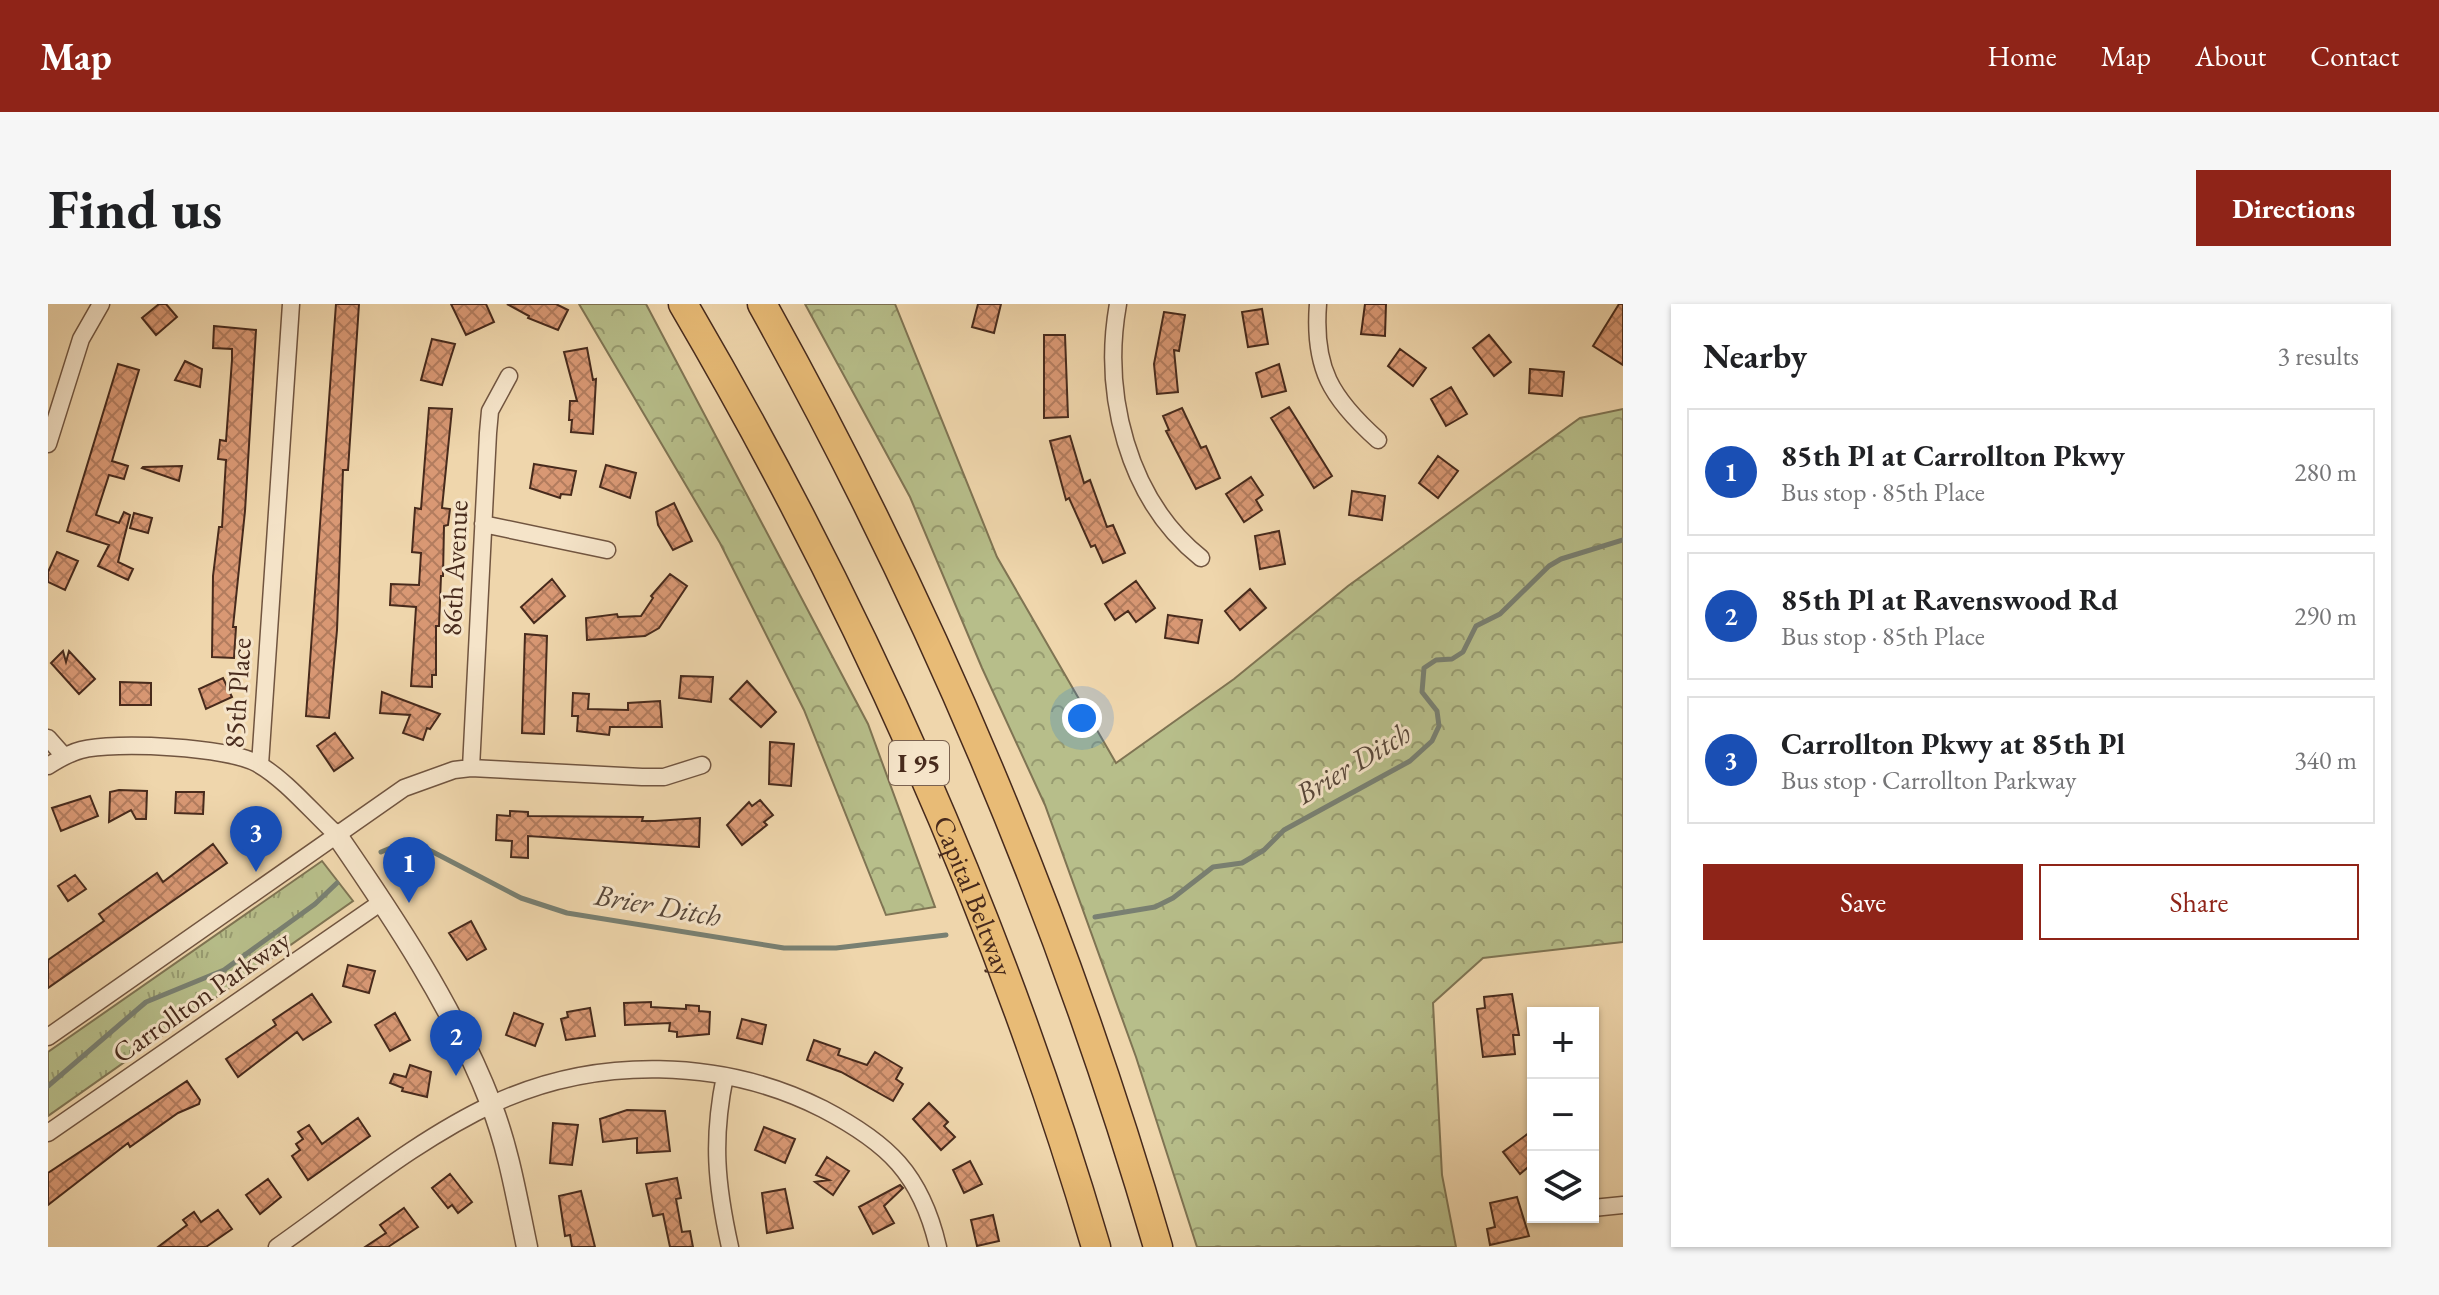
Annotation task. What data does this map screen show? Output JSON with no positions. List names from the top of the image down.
{
  "streets": {
    "highway": ["I 95", "Capital Beltway"],
    "street": ["86th Avenue", "85th Place", "Carrollton Parkway"]
  },
  "crossings": [
    ["86th Avenue", "Carrollton Parkway"],
    ["85th Place", "Carrollton Parkway"]
  ],
  "water": ["Brier Ditch"],
  "page": {
    "header": "Map",
    "nav": [
      "Home",
      "Map",
      "About",
      "Contact"
    ],
    "buttons": [
      "Directions",
      ["Save", "Share"]
    ],
    "title": "Find us",
    "heading": ["Nearby", "3 results"],
    "list": [
      {
        "mark": "1",
        "name": "85th Pl at Carrollton Pkwy",
        "note": "Bus stop · 85th Place",
        "value": "280 m"
      },
      {
        "mark": "2",
        "name": "85th Pl at Ravenswood Rd",
        "note": "Bus stop · 85th Place",
        "value": "290 m"
      },
      {
        "mark": "3",
        "name": "Carrollton Pkwy at 85th Pl",
        "note": "Bus stop · Carrollton Parkway",
        "value": "340 m"
      }
    ],
    "pins": ["3", "1", "2"],
    "map_buttons": ["+", "−"]
  }
}
